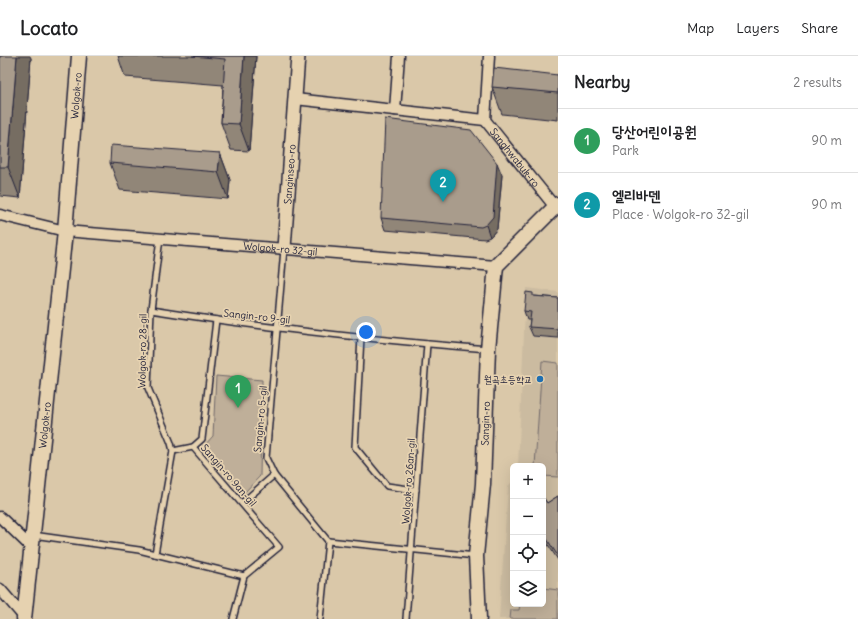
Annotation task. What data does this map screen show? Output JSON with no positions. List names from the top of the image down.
{
  "streets": {
    "main road": ["Wolgok-ro", "Sangin-ro"],
    "street": ["Sanghwabuk-ro", "Sanginseo-ro", "Wolgok-ro 32-gil"],
    "lane": [
      "Sangin-ro 9-gil",
      "Wolgok-ro 28-gil",
      "Sangin-ro 5-gil",
      "Sangin-ro 9an-gil",
      "Wolgok-ro 26an-gil"
    ]
  },
  "crossings": [
    ["Wolgok-ro", "Wolgok-ro 32-gil"],
    ["Sanginseo-ro", "Wolgok-ro 32-gil"],
    ["Sanginseo-ro", "Sangin-ro 5-gil"],
    ["Wolgok-ro 32-gil", "Wolgok-ro 28-gil"],
    ["Wolgok-ro 32-gil", "Sangin-ro 5-gil"],
    ["Wolgok-ro 32-gil", "Sangin-ro"],
    ["Sangin-ro 9-gil", "Wolgok-ro 28-gil"],
    ["Sangin-ro 9-gil", "Sangin-ro 5-gil"],
    ["Sangin-ro 9-gil", "Sangin-ro"],
    ["Sangin-ro 9-gil", "Sangin-ro 9an-gil"],
    ["Sangin-ro 9-gil", "Wolgok-ro 26an-gil"]
  ],
  "places": ["월곡초등학교"],
  "page": {
    "header": "Locato",
    "nav": ["Map", "Layers", "Share"],
    "heading": ["Nearby", "2 results"],
    "list": [
      {
        "mark": "1",
        "name": "당산어린이공원",
        "note": "Park",
        "value": "90 m"
      },
      {
        "mark": "2",
        "name": "엘리바덴",
        "note": "Place · Wolgok-ro 32-gil",
        "value": "90 m"
      }
    ],
    "pins": ["2", "1"],
    "map_buttons": ["+", "−"]
  }
}
